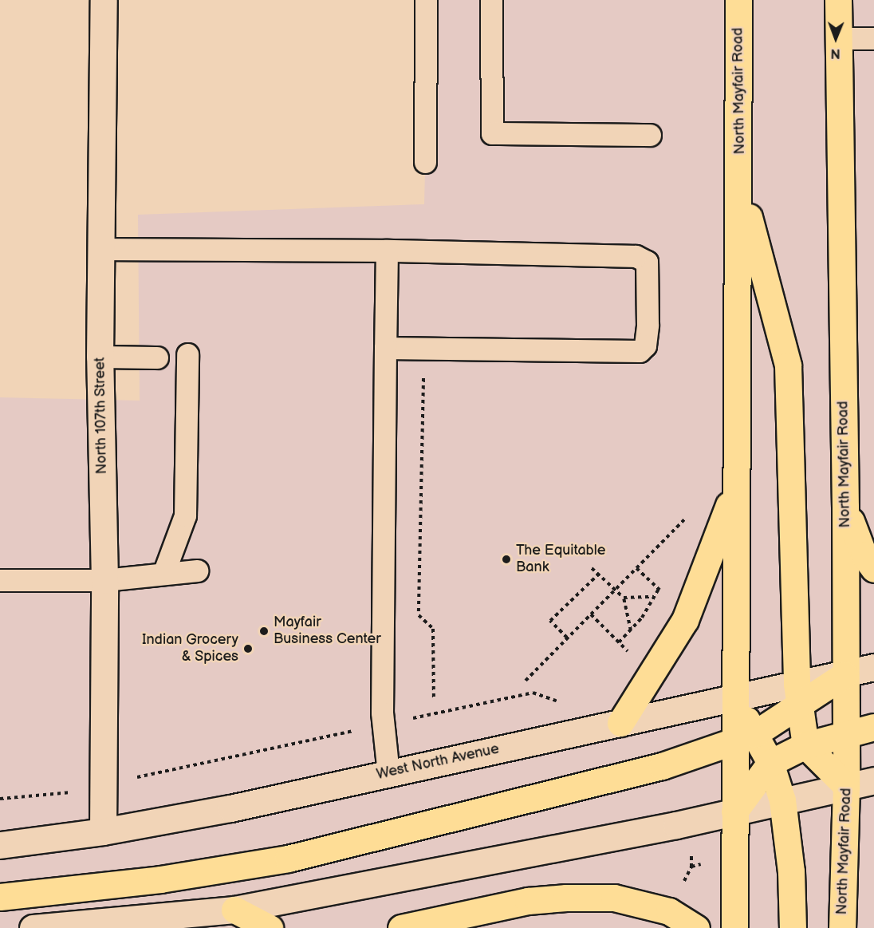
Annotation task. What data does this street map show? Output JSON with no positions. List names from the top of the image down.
{
  "streets": {
    "main road": ["North Mayfair Road", "North 107th Street", "West North Avenue"]
  },
  "crossings": [
    ["North Mayfair Road", "West North Avenue"],
    ["North 107th Street", "West North Avenue"]
  ],
  "places": ["The Equitable Bank", "Mayfair Business Center", "Indian Grocery & Spices"],
  "north": "bottom"
}
